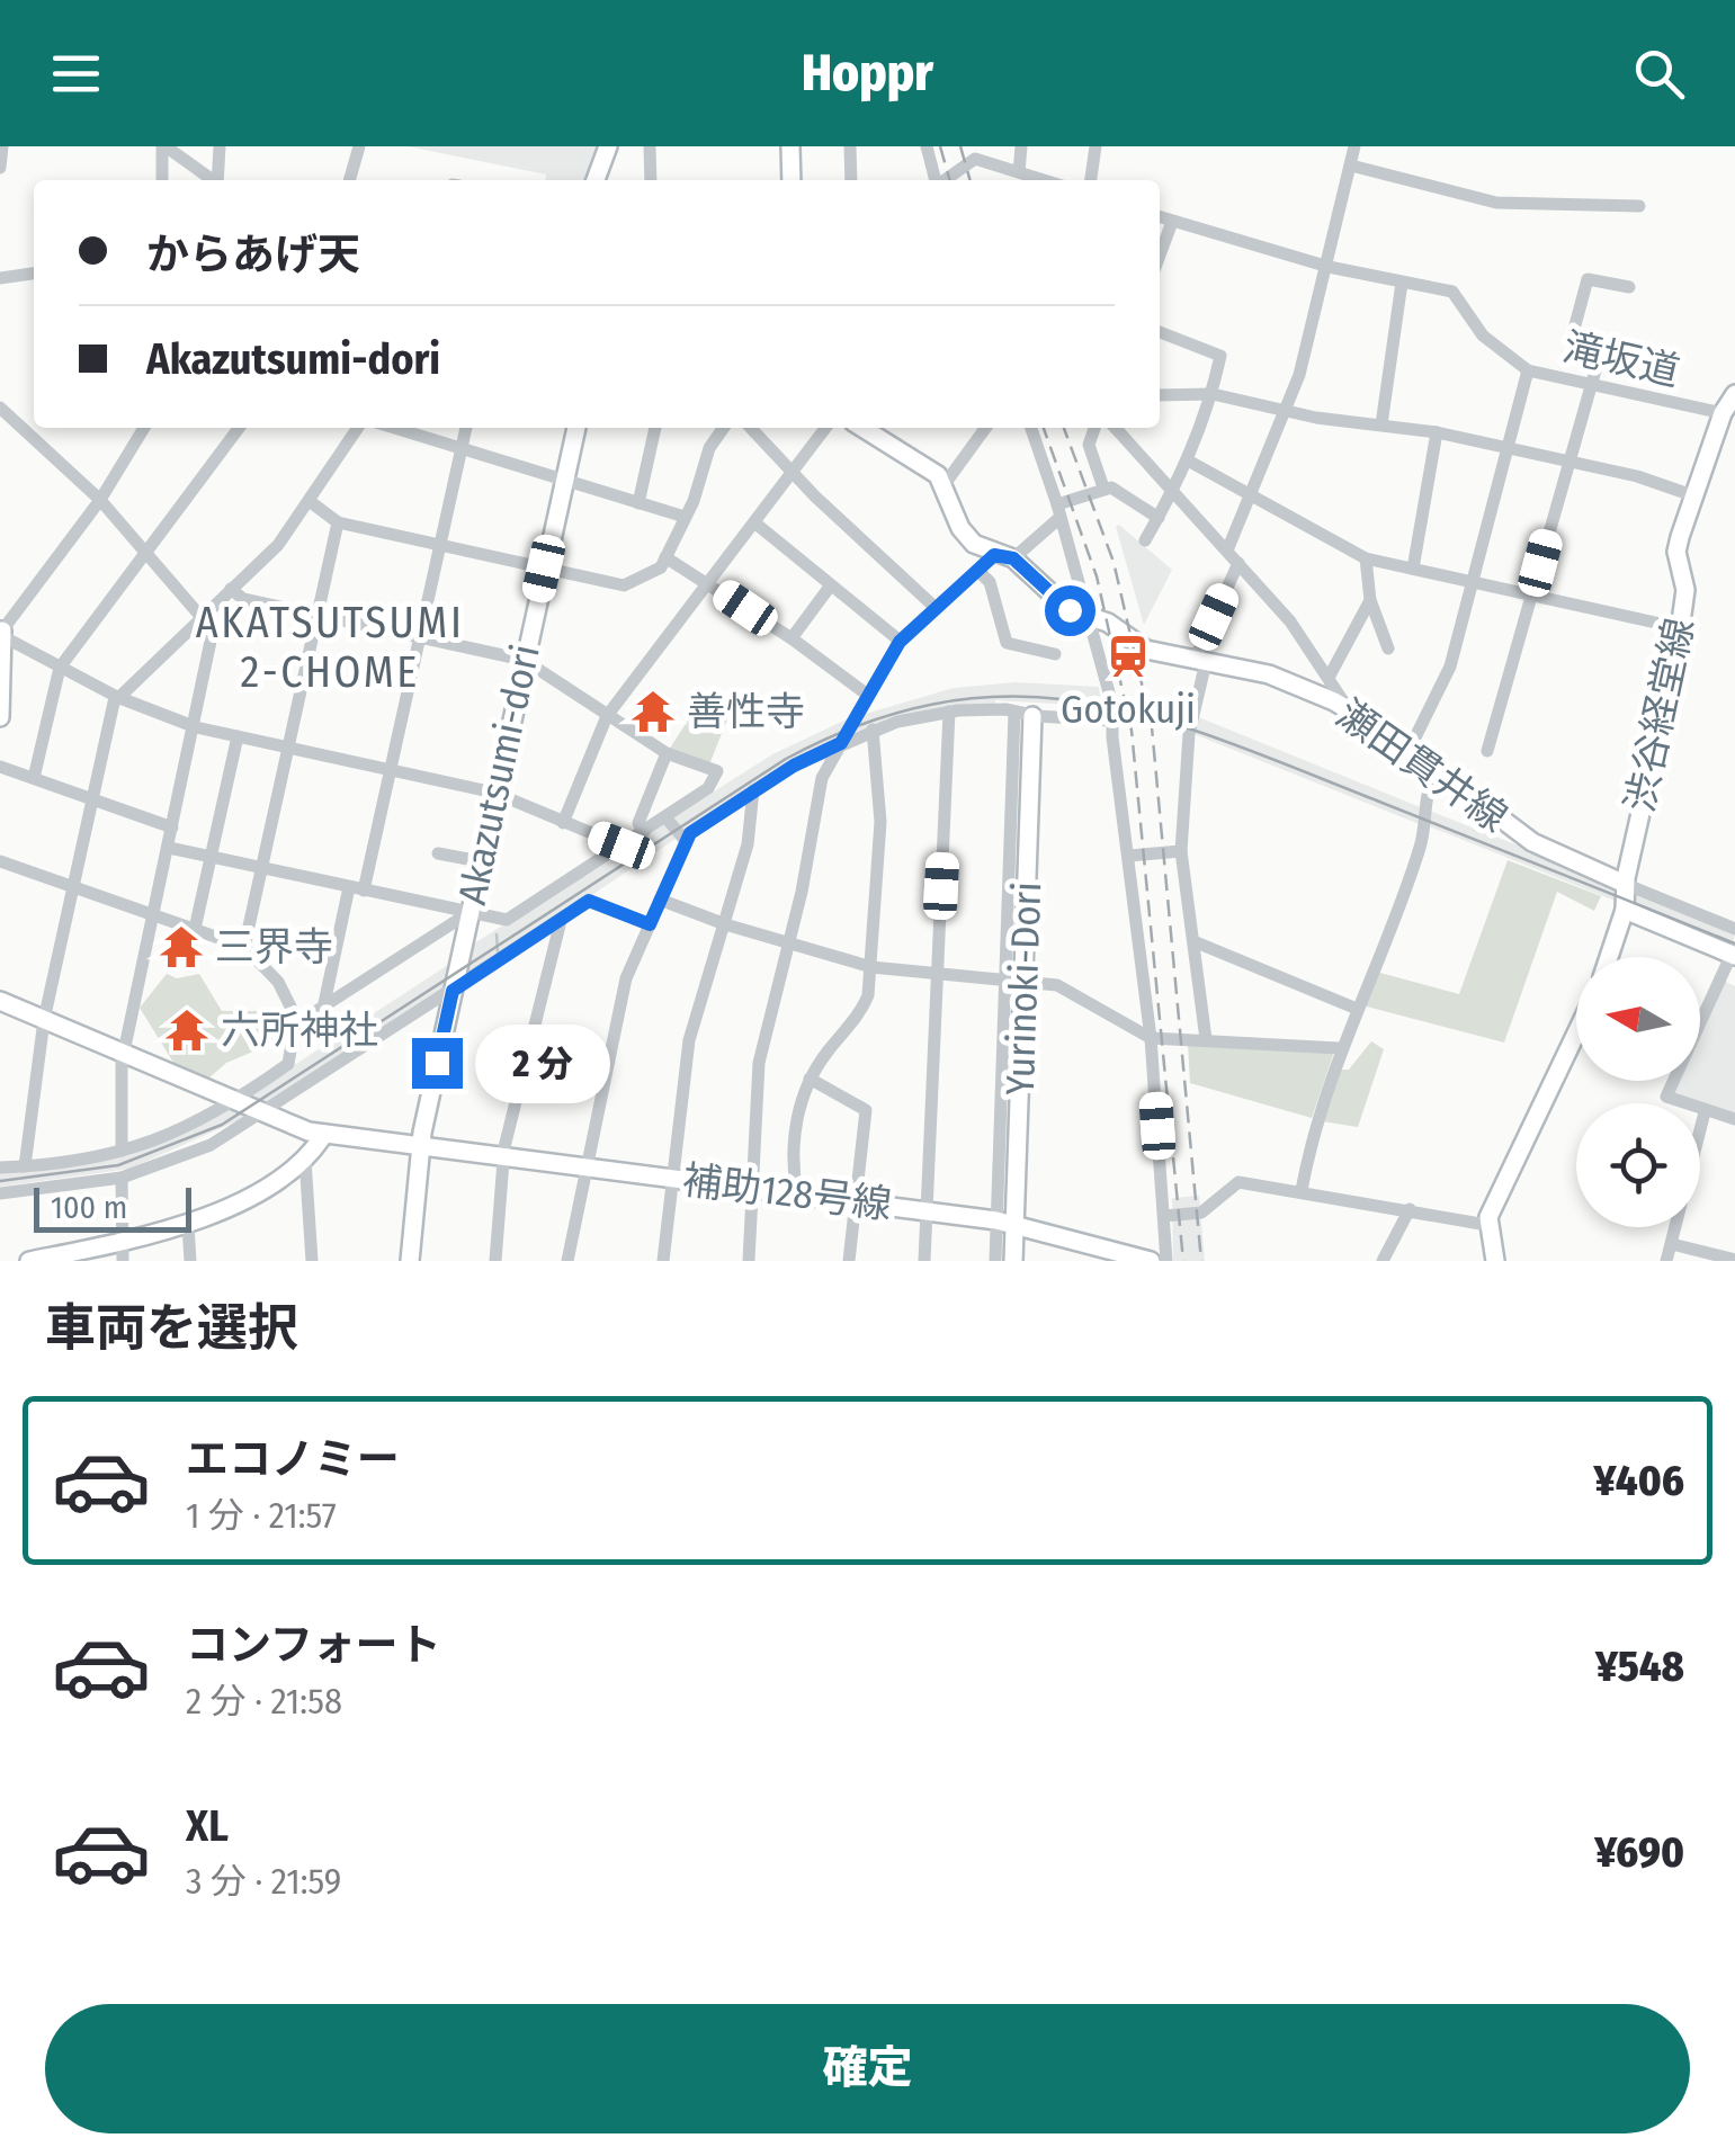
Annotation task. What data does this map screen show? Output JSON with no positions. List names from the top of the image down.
{
  "streets": {
    "main road": [
      "渋谷経堂線",
      "瀬田貫井線",
      "Akazutsumi-dori",
      "Yurinoki-Dori",
      "補助128号線"
    ],
    "street": ["滝坂道"]
  },
  "crossings": [
    ["滝坂道", "渋谷経堂線"],
    ["渋谷経堂線", "瀬田貫井線"],
    ["Akazutsumi-dori", "補助128号線"],
    ["Yurinoki-Dori", "補助128号線"]
  ],
  "districts": ["AKATSUTSUMI 2-CHOME"],
  "places": {
    "station": ["Gotokuji"],
    "temple": ["善性寺", "三界寺", "六所神社"]
  },
  "scale_bar": "100 m",
  "north": "left",
  "page": {
    "header": "Hoppr",
    "banner": ["からあげ天", "Akazutsumi-dori"],
    "bubble": "2 分",
    "scale": "100 m",
    "heading": "車両を選択",
    "list": [
      {
        "name": "エコノミー",
        "note": "1 分 · 21:57",
        "value": "¥406"
      },
      {
        "name": "コンフォート",
        "note": "2 分 · 21:58",
        "value": "¥548"
      },
      {
        "name": "XL",
        "note": "3 分 · 21:59",
        "value": "¥690"
      }
    ],
    "buttons": "確定"
  }
}
